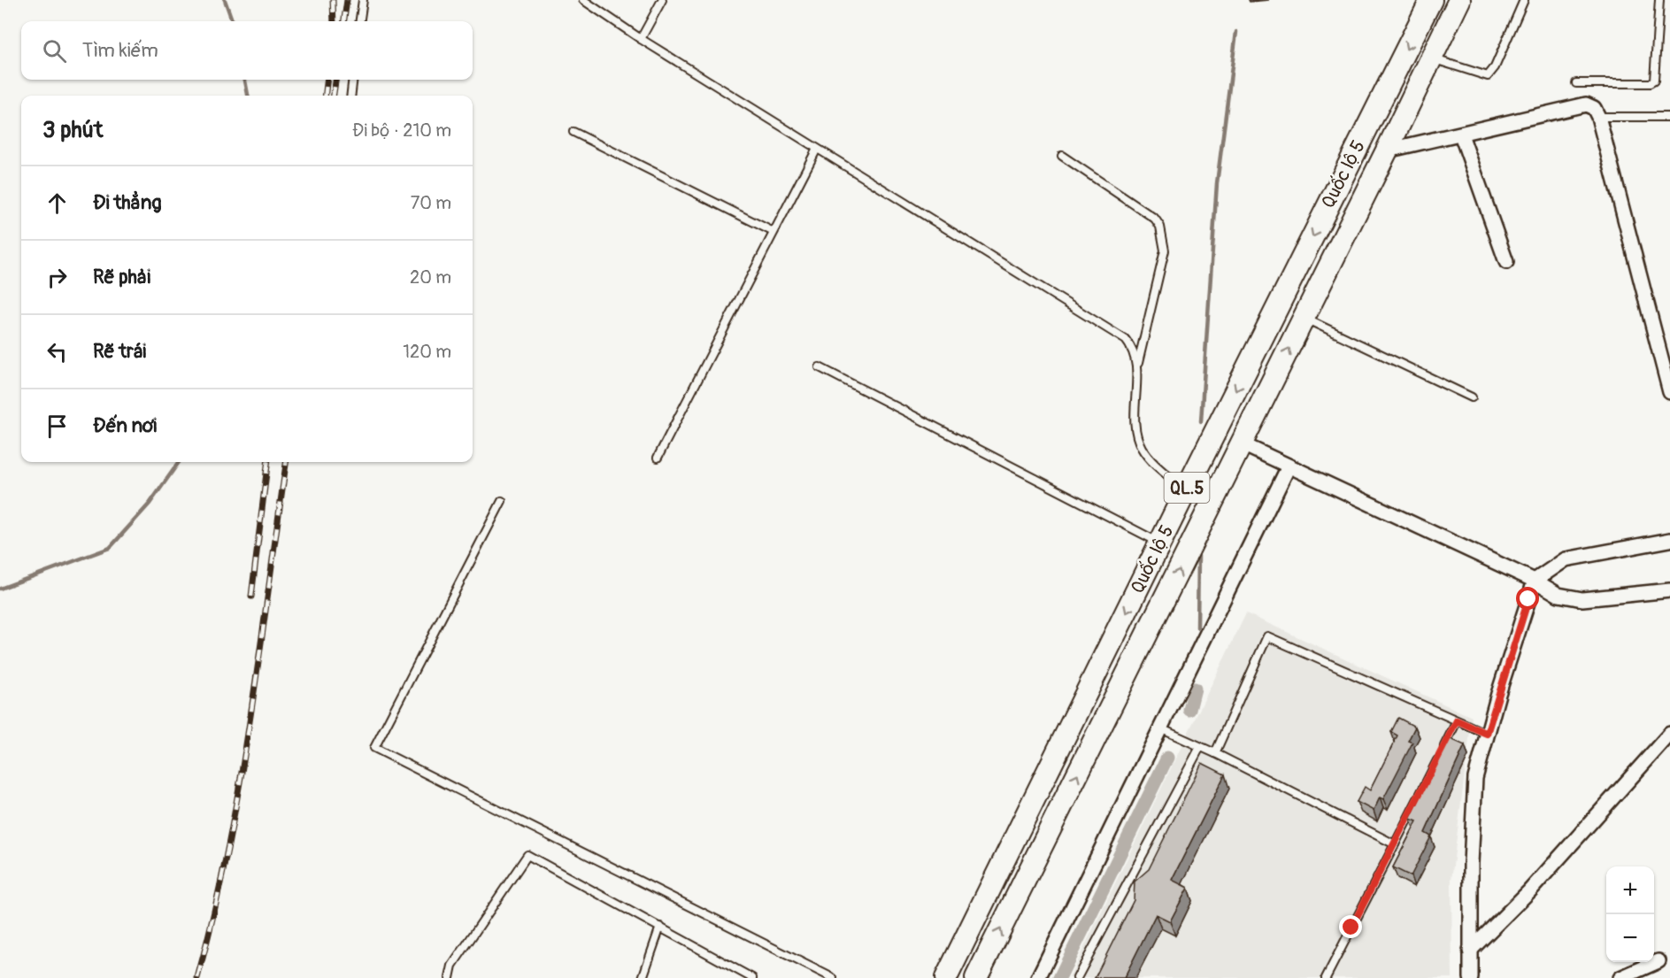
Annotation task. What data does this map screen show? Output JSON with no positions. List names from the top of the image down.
{
  "streets": {
    "highway": ["Quốc lộ 5", "QL.5"]
  },
  "page": {
    "search": "Tìm kiếm",
    "heading": ["3 phút", "Đi bộ · 210 m"],
    "list": [
      ["Đi thẳng", "70 m"],
      ["Rẽ phải", "20 m"],
      ["Rẽ trái", "120 m"],
      "Đến nơi"
    ],
    "map_buttons": ["+", "−"]
  }
}
